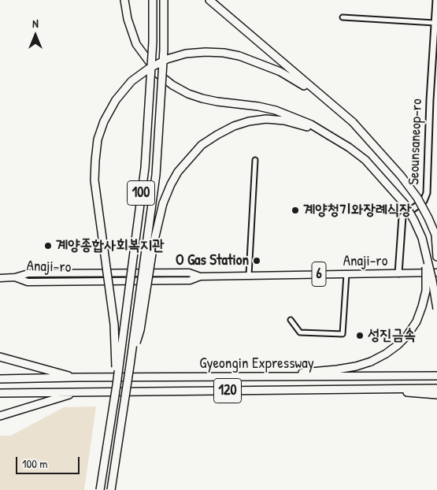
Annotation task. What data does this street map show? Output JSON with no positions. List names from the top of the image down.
{
  "streets": {
    "highway": ["100", "Gyeongin Expressway", "120"],
    "main road": ["Anaji-ro", "6"],
    "street": ["Seounsaneop-ro"]
  },
  "crossings": [
    ["Seounsaneop-ro", "Anaji-ro"]
  ],
  "places": [
    "계양청기와장례식장",
    "계양종합사회복지관",
    "O Gas Station",
    "성진금속"
  ],
  "scale_bar": "100 m",
  "north": "top"
}
